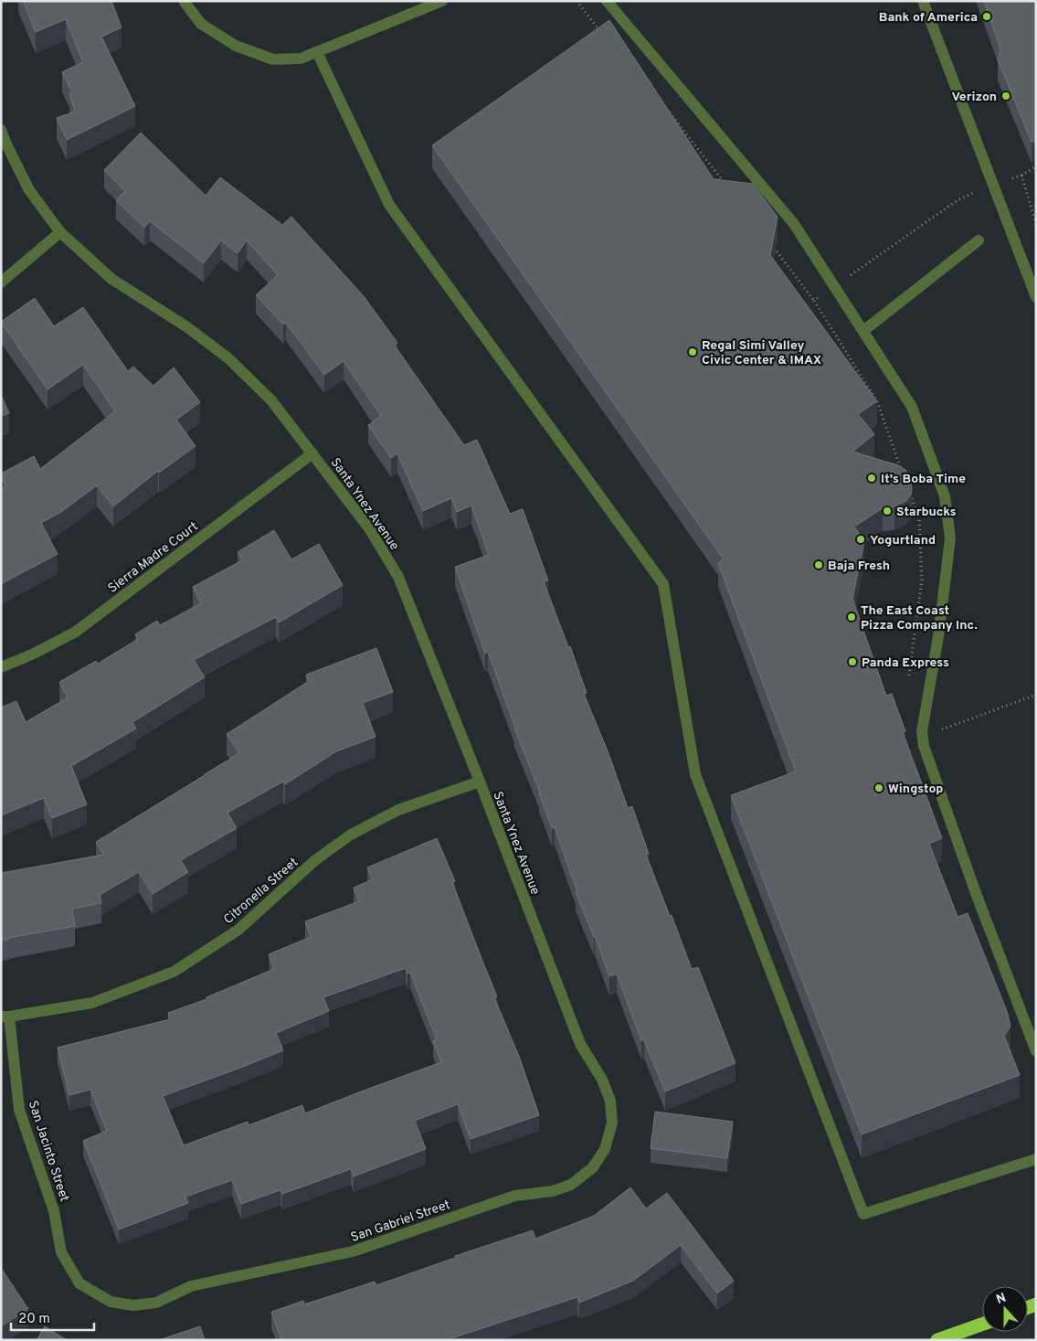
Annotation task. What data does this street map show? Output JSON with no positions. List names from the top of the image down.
{
  "streets": {
    "street": [
      "Santa Ynez Avenue",
      "Sierra Madre Court",
      "Citronella Street",
      "San Jacinto Street",
      "San Gabriel Street"
    ]
  },
  "crossings": [
    ["Santa Ynez Avenue", "Sierra Madre Court"],
    ["Santa Ynez Avenue", "Citronella Street"],
    ["Santa Ynez Avenue", "San Gabriel Street"],
    ["Citronella Street", "San Jacinto Street"],
    ["San Jacinto Street", "San Gabriel Street"]
  ],
  "places": [
    "Bank of America",
    "Verizon",
    "Regal Simi Valley Civic Center & IMAX",
    "It's Boba Time",
    "Starbucks",
    "Yogurtland",
    "Baja Fresh",
    "The East Coast Pizza Company Inc.",
    "Panda Express",
    "Wingstop"
  ],
  "scale_bar": "20 m",
  "north": "top"
}
